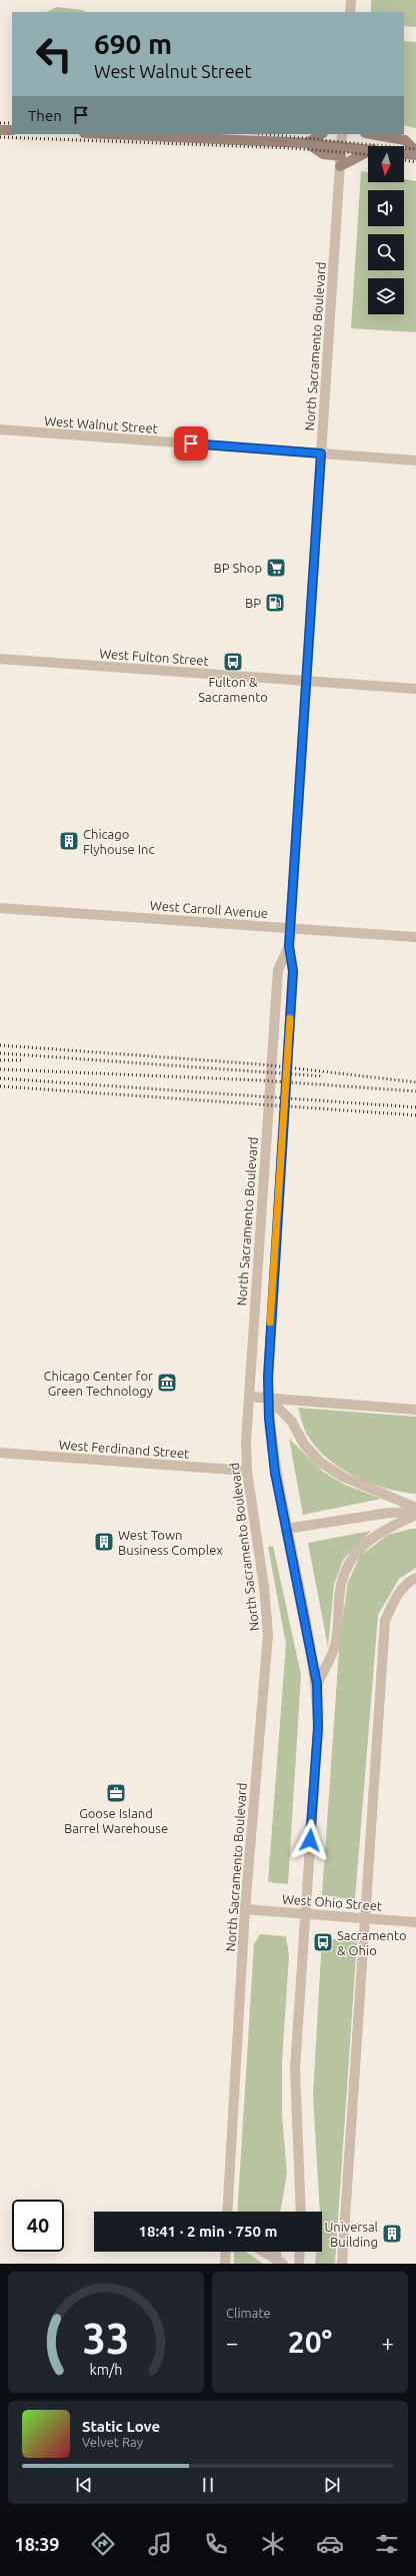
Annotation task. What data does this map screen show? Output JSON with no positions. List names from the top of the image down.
{
  "streets": {
    "street": [
      "North Sacramento Boulevard",
      "West Walnut Street",
      "West Fulton Street",
      "West Carroll Avenue",
      "West Ferdinand Street",
      "West Ohio Street"
    ]
  },
  "crossings": [
    ["North Sacramento Boulevard", "West Walnut Street"],
    ["North Sacramento Boulevard", "West Fulton Street"],
    ["North Sacramento Boulevard", "West Carroll Avenue"],
    ["North Sacramento Boulevard", "West Ferdinand Street"],
    ["North Sacramento Boulevard", "West Ohio Street"]
  ],
  "places": {
    "supermarket": ["BP Shop"],
    "fuel station": ["BP"],
    "bus stop": ["Fulton & Sacramento", "Sacramento & Ohio"],
    "building": ["Chicago Flyhouse Inc", "West Town Business Complex", "Universal Building"],
    "museum": ["Chicago Center for Green Technology"],
    "office": ["Goose Island Barrel Warehouse"]
  },
  "north": "bottom",
  "page": {
    "turn": ["690 m", "West Walnut Street"],
    "then": "Then",
    "limit": "40",
    "trip": "18:41 · 2 min · 750 m",
    "tile": "Climate",
    "heat": ["−", "20°", "+"],
    "song": ["Static Love", "Velvet Ray"],
    "tabs": "18:39",
    "gauge": ["33", "km/h"]
  }
}
